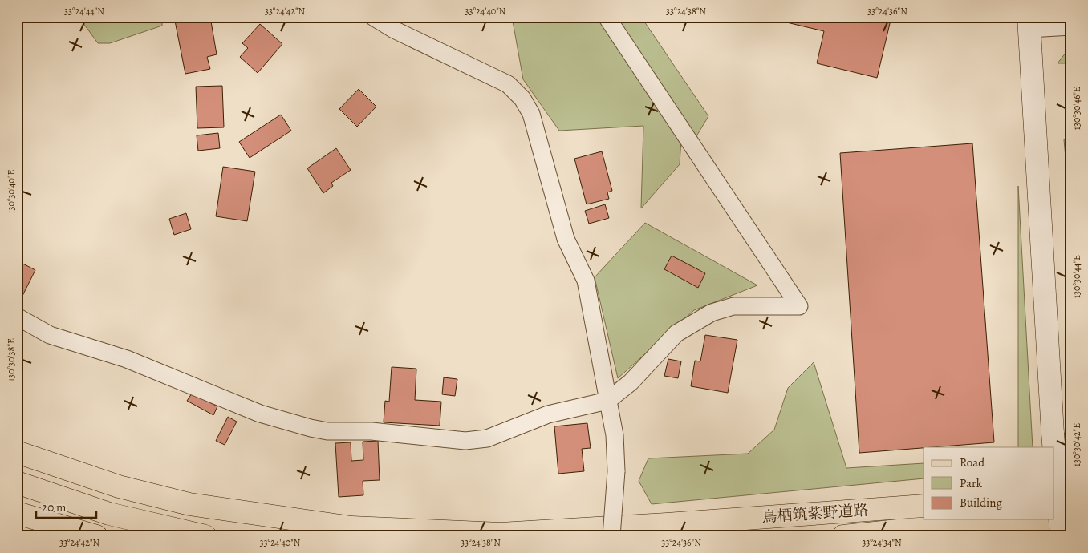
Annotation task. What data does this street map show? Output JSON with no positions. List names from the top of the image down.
{
  "streets": {
    "main road": ["鳥栖筑紫野道路"]
  },
  "legend": ["Road", "Park", "Building"],
  "scale_bar": "20 m",
  "coordinates": [
    "33°24'44\"N",
    "33°24'42\"N",
    "33°24'40\"N",
    "33°24'38\"N",
    "33°24'36\"N",
    "130°30'46\"E",
    "130°30'40\"E",
    "130°30'44\"E",
    "130°30'38\"E",
    "130°30'42\"E",
    "33°24'34\"N"
  ]
}
